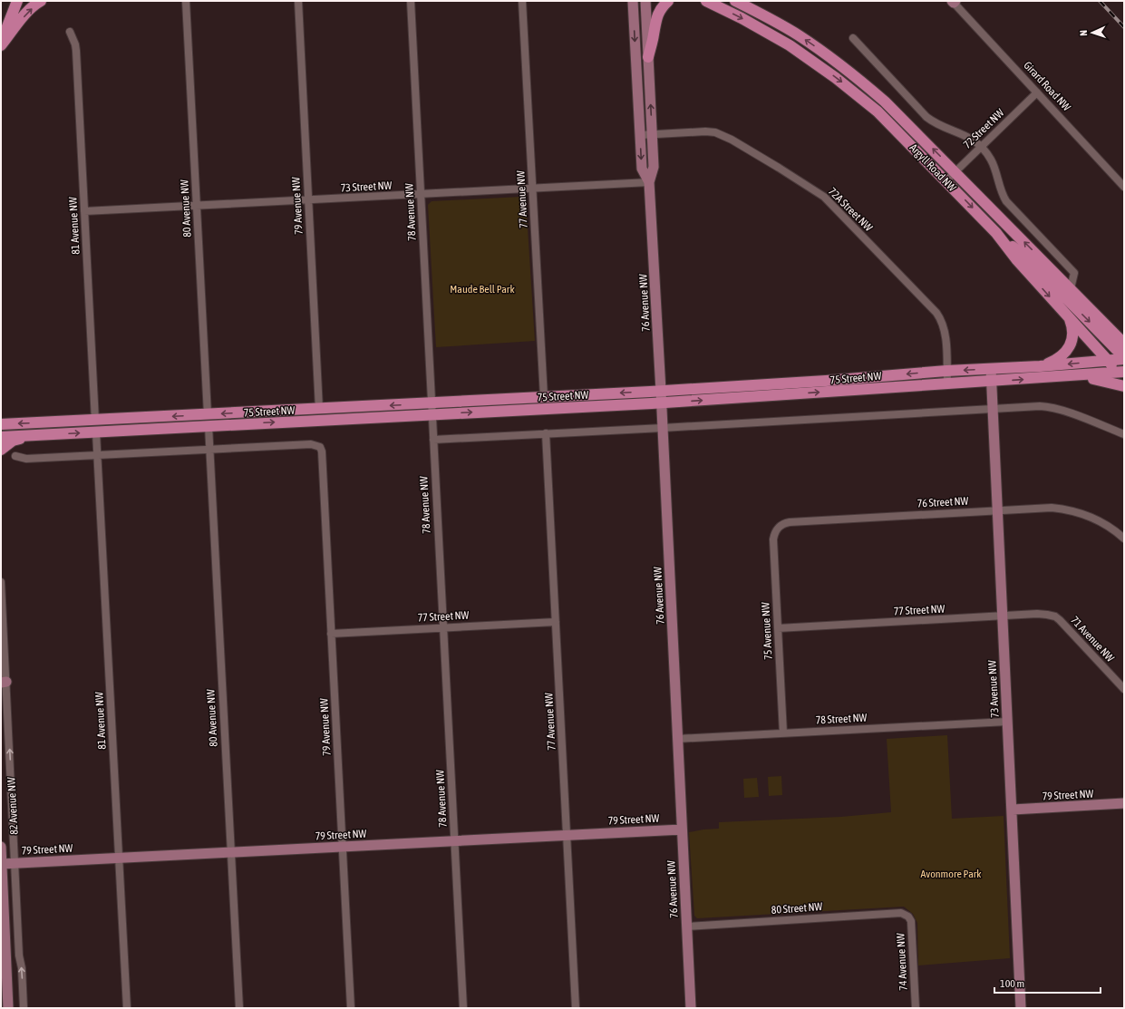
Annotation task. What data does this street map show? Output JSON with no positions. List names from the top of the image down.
{
  "streets": {
    "main road": ["Argyll Road NW", "75 Street NW"],
    "street": [
      "Girard Road NW",
      "72 Street NW",
      "73 Street NW",
      "77 Avenue NW",
      "79 Avenue NW",
      "80 Avenue NW",
      "72A Street NW",
      "78 Avenue NW",
      "81 Avenue NW",
      "76 Avenue NW",
      "76 Street NW",
      "77 Street NW",
      "75 Avenue NW",
      "71 Avenue NW",
      "73 Avenue NW",
      "78 Street NW",
      "79 Street NW",
      "82 Avenue NW",
      "80 Street NW",
      "74 Avenue NW"
    ]
  },
  "crossings": [
    ["Girard Road NW", "72 Street NW"],
    ["72 Street NW", "Argyll Road NW"],
    ["Argyll Road NW", "75 Street NW"],
    ["73 Street NW", "77 Avenue NW"],
    ["73 Street NW", "79 Avenue NW"],
    ["73 Street NW", "80 Avenue NW"],
    ["73 Street NW", "78 Avenue NW"],
    ["73 Street NW", "81 Avenue NW"],
    ["73 Street NW", "76 Avenue NW"],
    ["77 Avenue NW", "75 Street NW"],
    ["77 Avenue NW", "77 Street NW"],
    ["77 Avenue NW", "79 Street NW"],
    ["79 Avenue NW", "80 Avenue NW"],
    ["79 Avenue NW", "75 Street NW"],
    ["79 Avenue NW", "77 Street NW"],
    ["79 Avenue NW", "79 Street NW"],
    ["80 Avenue NW", "75 Street NW"],
    ["80 Avenue NW", "79 Street NW"],
    ["72A Street NW", "76 Avenue NW"],
    ["72A Street NW", "75 Street NW"],
    ["78 Avenue NW", "75 Street NW"],
    ["78 Avenue NW", "77 Street NW"],
    ["78 Avenue NW", "79 Street NW"],
    ["81 Avenue NW", "75 Street NW"],
    ["81 Avenue NW", "79 Street NW"],
    ["76 Avenue NW", "75 Street NW"],
    ["76 Avenue NW", "78 Street NW"],
    ["76 Avenue NW", "79 Street NW"],
    ["76 Avenue NW", "80 Street NW"],
    ["75 Street NW", "73 Avenue NW"],
    ["76 Street NW", "75 Avenue NW"],
    ["76 Street NW", "73 Avenue NW"],
    ["77 Street NW", "75 Avenue NW"],
    ["77 Street NW", "71 Avenue NW"],
    ["77 Street NW", "73 Avenue NW"],
    ["75 Avenue NW", "78 Street NW"],
    ["73 Avenue NW", "78 Street NW"],
    ["73 Avenue NW", "79 Street NW"],
    ["79 Street NW", "82 Avenue NW"],
    ["80 Street NW", "74 Avenue NW"]
  ],
  "parks": ["Maude Bell Park", "Avonmore Park"],
  "scale_bar": "100 m",
  "north": "left"
}
